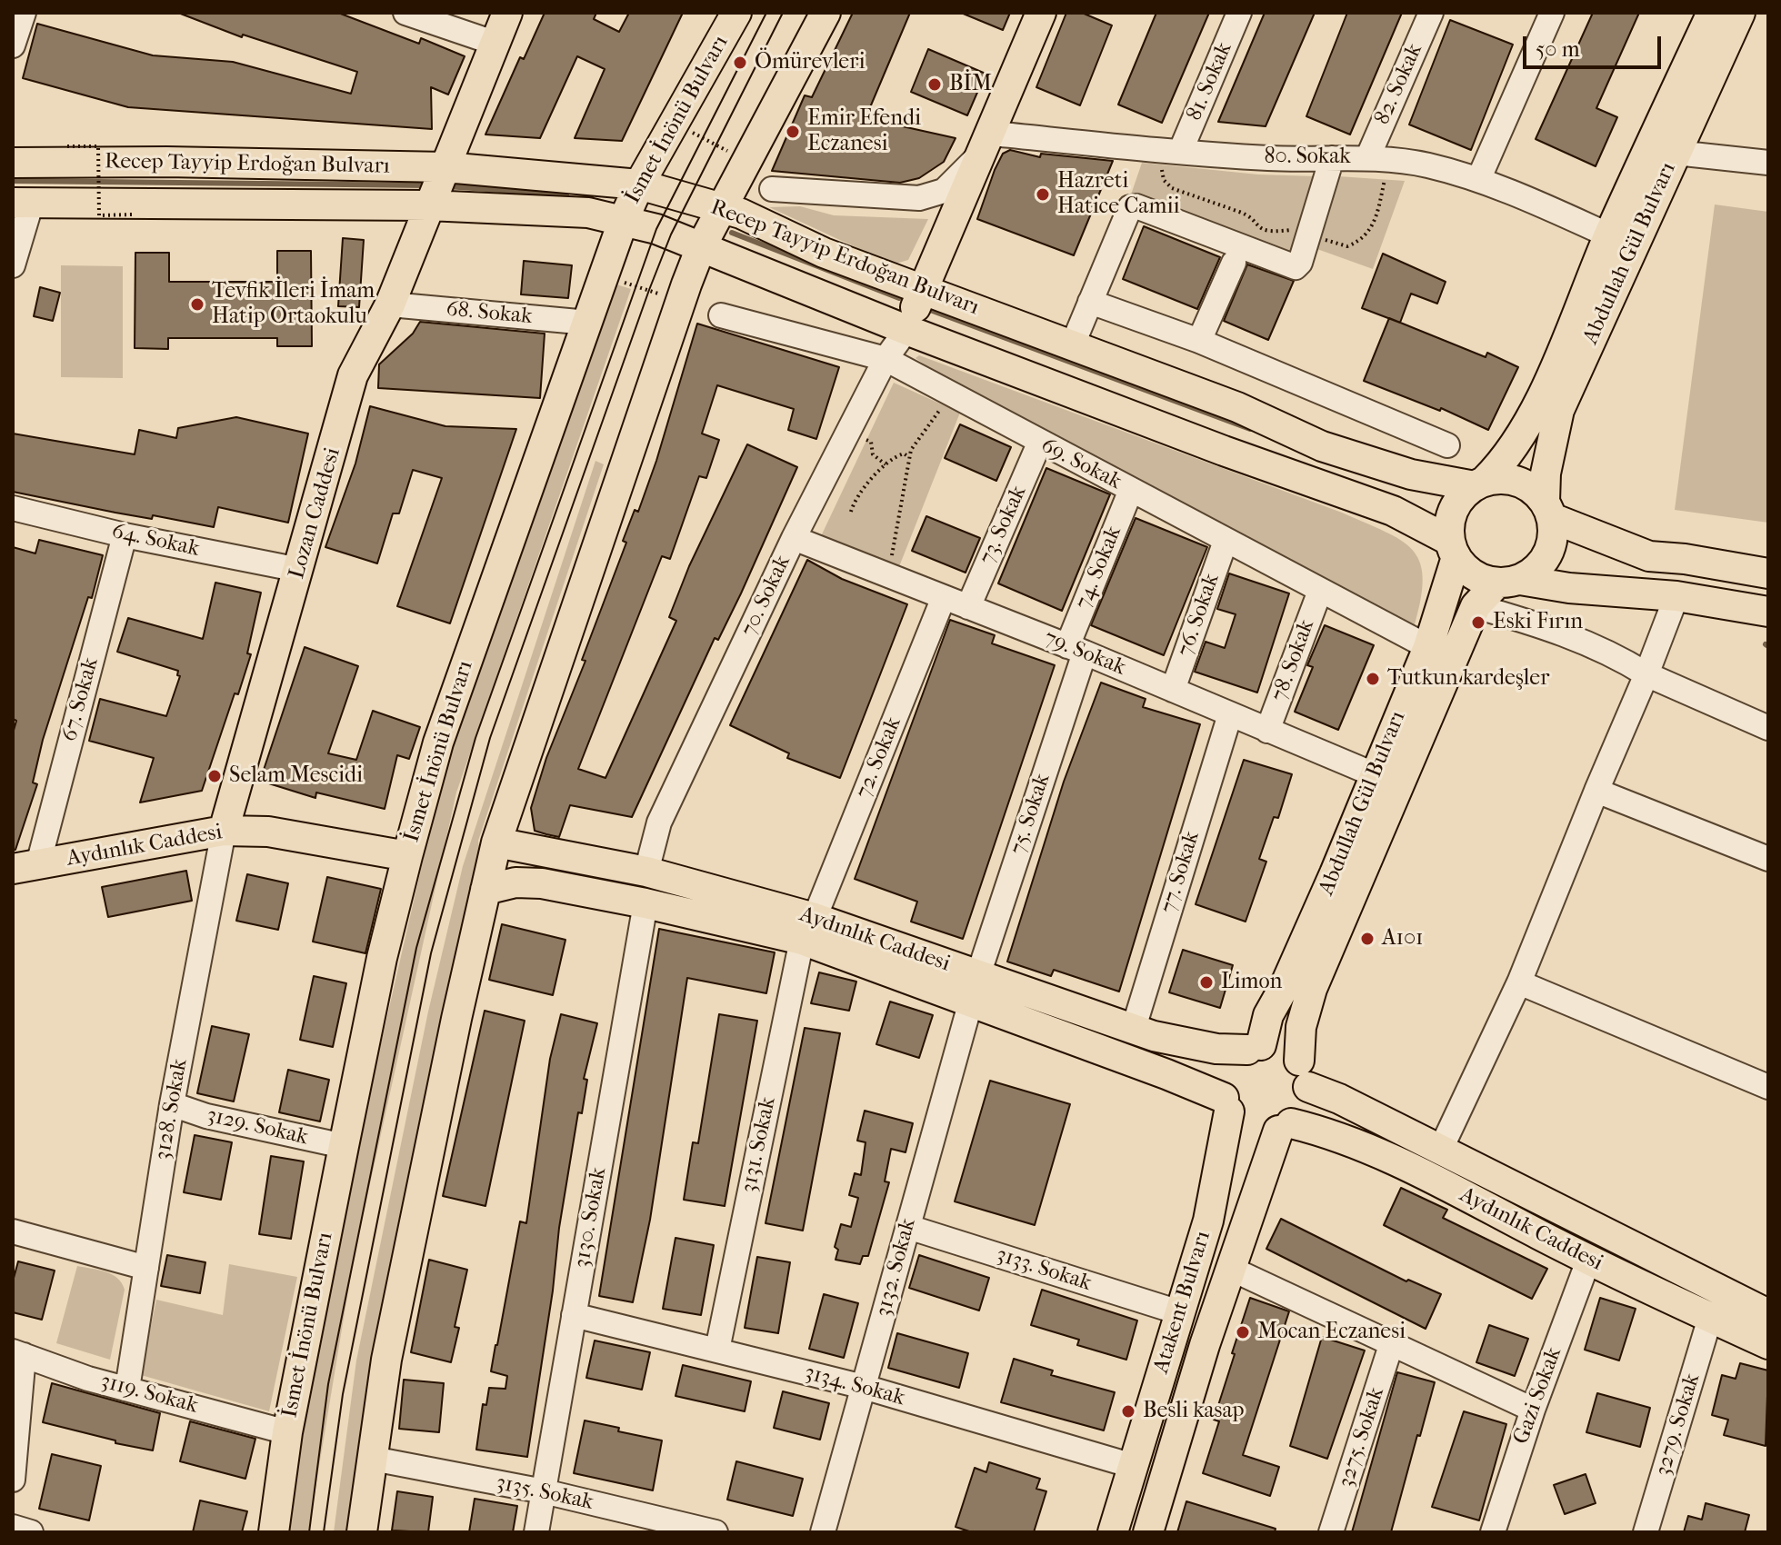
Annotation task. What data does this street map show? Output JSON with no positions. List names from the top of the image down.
{
  "streets": {
    "main road": [
      "İsmet İnönü Bulvarı",
      "Recep Tayyip Erdoğan Bulvarı",
      "Abdullah Gül Bulvarı",
      "Lozan Caddesi",
      "Aydınlık Caddesi",
      "Atakent Bulvarı"
    ],
    "street": [
      "81. Sokak",
      "82. Sokak",
      "80. Sokak",
      "68. Sokak",
      "69. Sokak",
      "73. Sokak",
      "64. Sokak",
      "74. Sokak",
      "70. Sokak",
      "76. Sokak",
      "79. Sokak",
      "78. Sokak",
      "67. Sokak",
      "72. Sokak",
      "75. Sokak",
      "77. Sokak",
      "3128. Sokak",
      "3129. Sokak",
      "3131. Sokak",
      "3130. Sokak",
      "3132. Sokak",
      "3133. Sokak",
      "3134. Sokak",
      "3119. Sokak",
      "Gazi Sokak",
      "3279. Sokak",
      "3275. Sokak",
      "3135. Sokak"
    ]
  },
  "crossings": [
    ["81. Sokak", "80. Sokak"],
    ["82. Sokak", "80. Sokak"],
    ["İsmet İnönü Bulvarı", "Recep Tayyip Erdoğan Bulvarı"],
    ["İsmet İnönü Bulvarı", "68. Sokak"],
    ["İsmet İnönü Bulvarı", "Aydınlık Caddesi"],
    ["İsmet İnönü Bulvarı", "3129. Sokak"],
    ["İsmet İnönü Bulvarı", "3119. Sokak"],
    ["80. Sokak", "Abdullah Gül Bulvarı"],
    ["Recep Tayyip Erdoğan Bulvarı", "Abdullah Gül Bulvarı"],
    ["Recep Tayyip Erdoğan Bulvarı", "Lozan Caddesi"],
    ["Recep Tayyip Erdoğan Bulvarı", "70. Sokak"],
    ["Abdullah Gül Bulvarı", "69. Sokak"],
    ["Abdullah Gül Bulvarı", "79. Sokak"],
    ["Abdullah Gül Bulvarı", "Aydınlık Caddesi"],
    ["Abdullah Gül Bulvarı", "Atakent Bulvarı"],
    ["68. Sokak", "Lozan Caddesi"],
    ["69. Sokak", "73. Sokak"],
    ["69. Sokak", "74. Sokak"],
    ["69. Sokak", "70. Sokak"],
    ["69. Sokak", "76. Sokak"],
    ["69. Sokak", "78. Sokak"],
    ["Lozan Caddesi", "64. Sokak"],
    ["Lozan Caddesi", "Aydınlık Caddesi"],
    ["Lozan Caddesi", "3128. Sokak"],
    ["73. Sokak", "79. Sokak"],
    ["64. Sokak", "67. Sokak"],
    ["74. Sokak", "79. Sokak"],
    ["74. Sokak", "75. Sokak"],
    ["70. Sokak", "79. Sokak"],
    ["70. Sokak", "Aydınlık Caddesi"],
    ["76. Sokak", "79. Sokak"],
    ["79. Sokak", "78. Sokak"],
    ["79. Sokak", "72. Sokak"],
    ["79. Sokak", "75. Sokak"],
    ["79. Sokak", "77. Sokak"],
    ["67. Sokak", "Aydınlık Caddesi"],
    ["72. Sokak", "Aydınlık Caddesi"],
    ["72. Sokak", "3131. Sokak"],
    ["75. Sokak", "Aydınlık Caddesi"],
    ["Aydınlık Caddesi", "77. Sokak"],
    ["Aydınlık Caddesi", "3128. Sokak"],
    ["Aydınlık Caddesi", "3131. Sokak"],
    ["Aydınlık Caddesi", "3130. Sokak"],
    ["Aydınlık Caddesi", "3132. Sokak"],
    ["Aydınlık Caddesi", "Atakent Bulvarı"],
    ["Aydınlık Caddesi", "Gazi Sokak"],
    ["Aydınlık Caddesi", "3279. Sokak"],
    ["3128. Sokak", "3129. Sokak"],
    ["3128. Sokak", "3119. Sokak"],
    ["3131. Sokak", "3134. Sokak"],
    ["3130. Sokak", "3134. Sokak"],
    ["3130. Sokak", "3135. Sokak"],
    ["3132. Sokak", "3133. Sokak"],
    ["3132. Sokak", "3134. Sokak"],
    ["3133. Sokak", "Atakent Bulvarı"],
    ["Atakent Bulvarı", "3134. Sokak"]
  ],
  "places": [
    "Ömürevleri",
    "BİM",
    "Emir Efendi Eczanesi",
    "Hazreti Hatice Camii",
    "Tevfik İleri İmam Hatip Ortaokulu",
    "Eski Fırın",
    "Tutkun kardeşler",
    "Selam Mescidi",
    "A101",
    "Limon",
    "Mocan Eczanesi",
    "Besli kasap"
  ],
  "scale_bar": "50 m"
}
